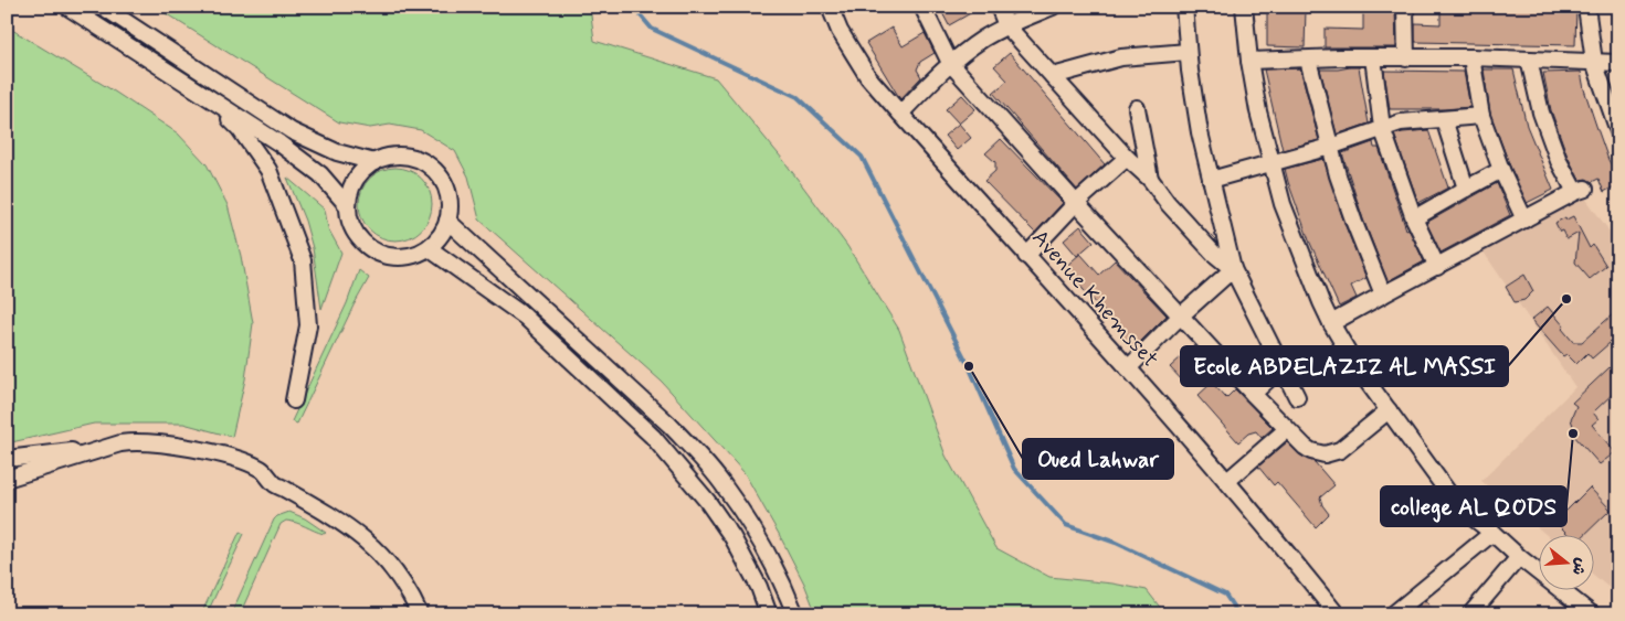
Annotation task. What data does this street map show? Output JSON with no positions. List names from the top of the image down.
{
  "streets": {
    "street": ["Avenue Khemsset"]
  },
  "places": ["Ecole ABDELAZIZ AL MASSI", "Oued Lahwar", "college AL QODS"],
  "north": "right"
}
